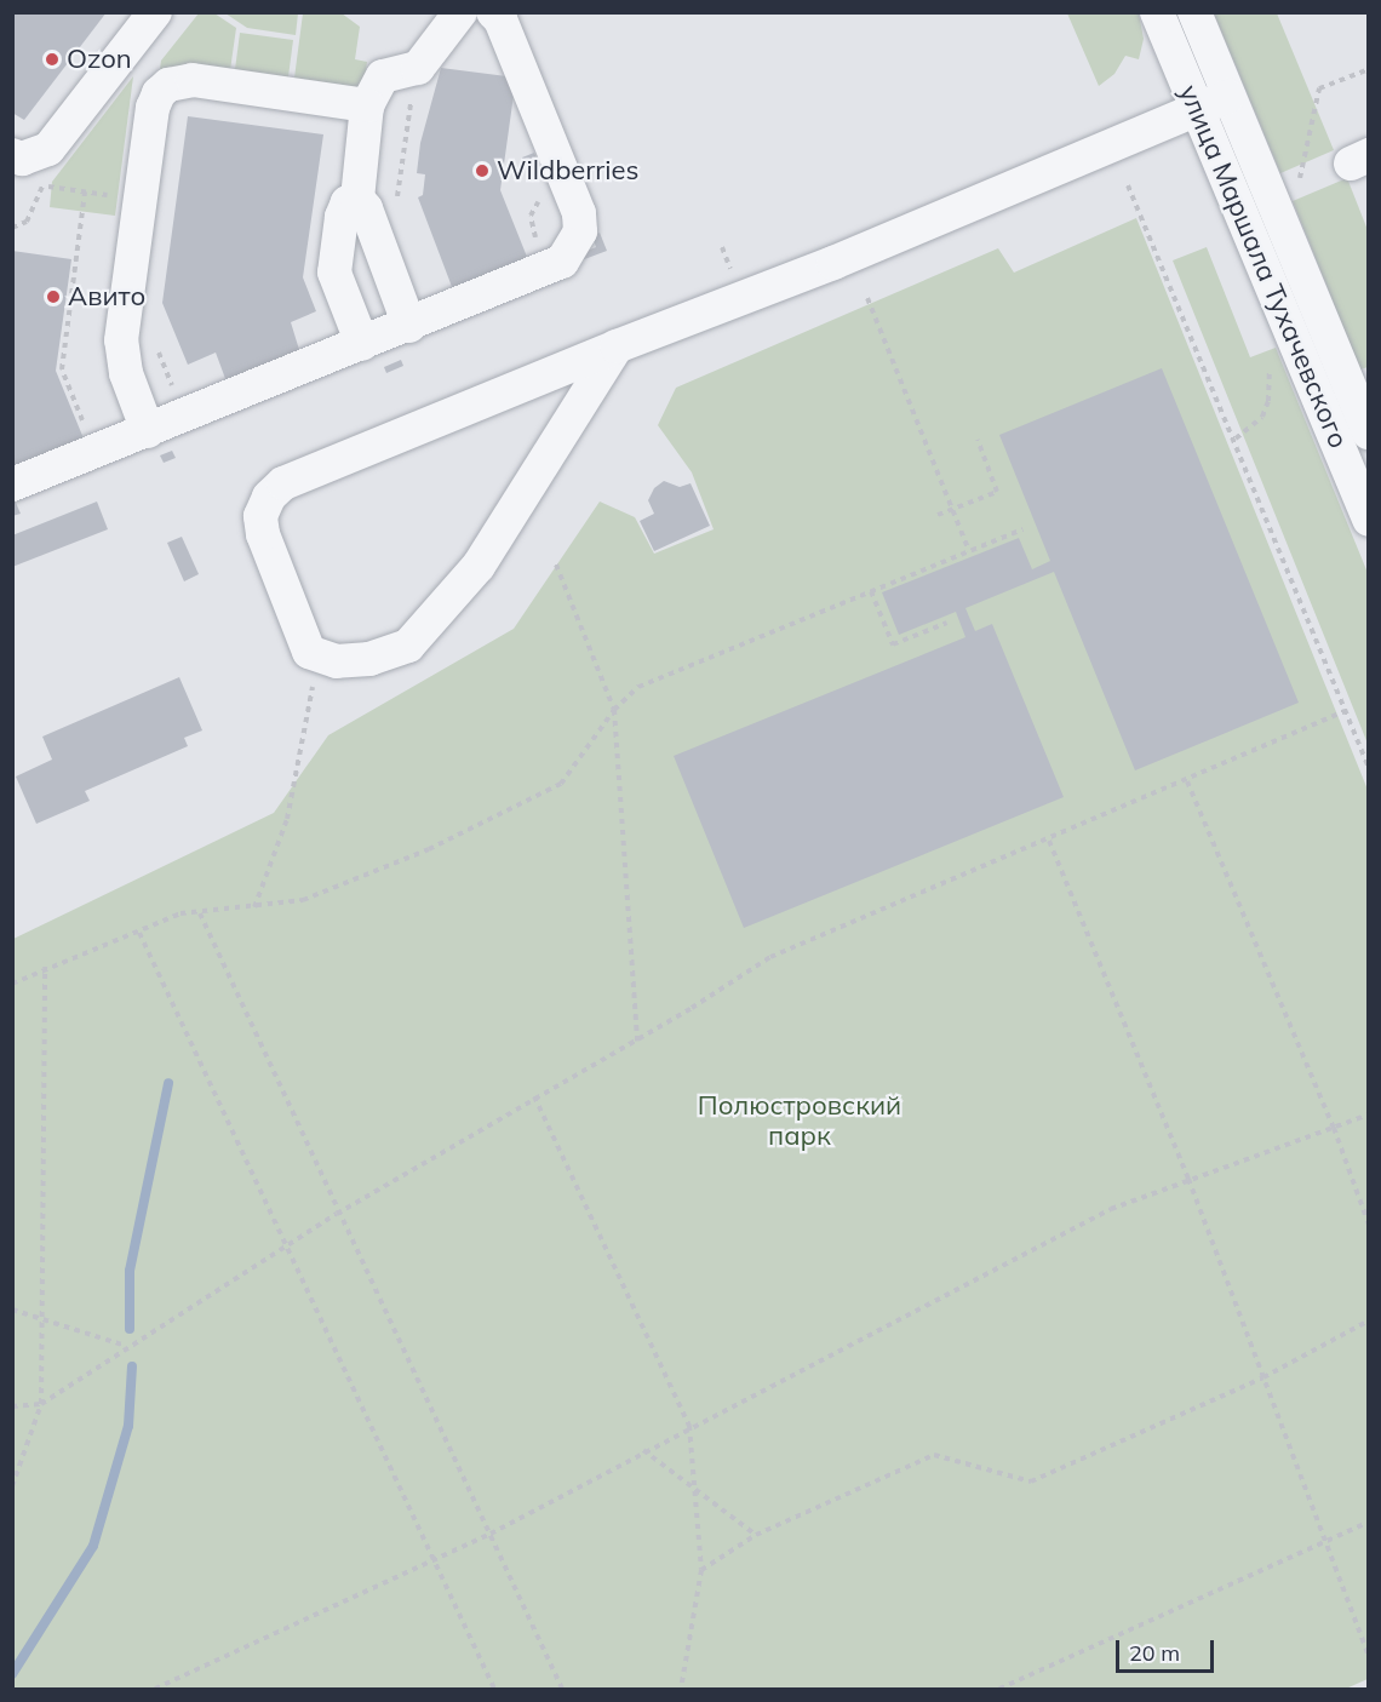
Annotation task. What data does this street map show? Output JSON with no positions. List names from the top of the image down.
{
  "streets": {
    "street": ["улица Маршала Тухачевского"]
  },
  "parks": ["Полюстровский парк"],
  "places": ["Ozon", "Wildberries", "Авито"],
  "scale_bar": "20 m"
}
